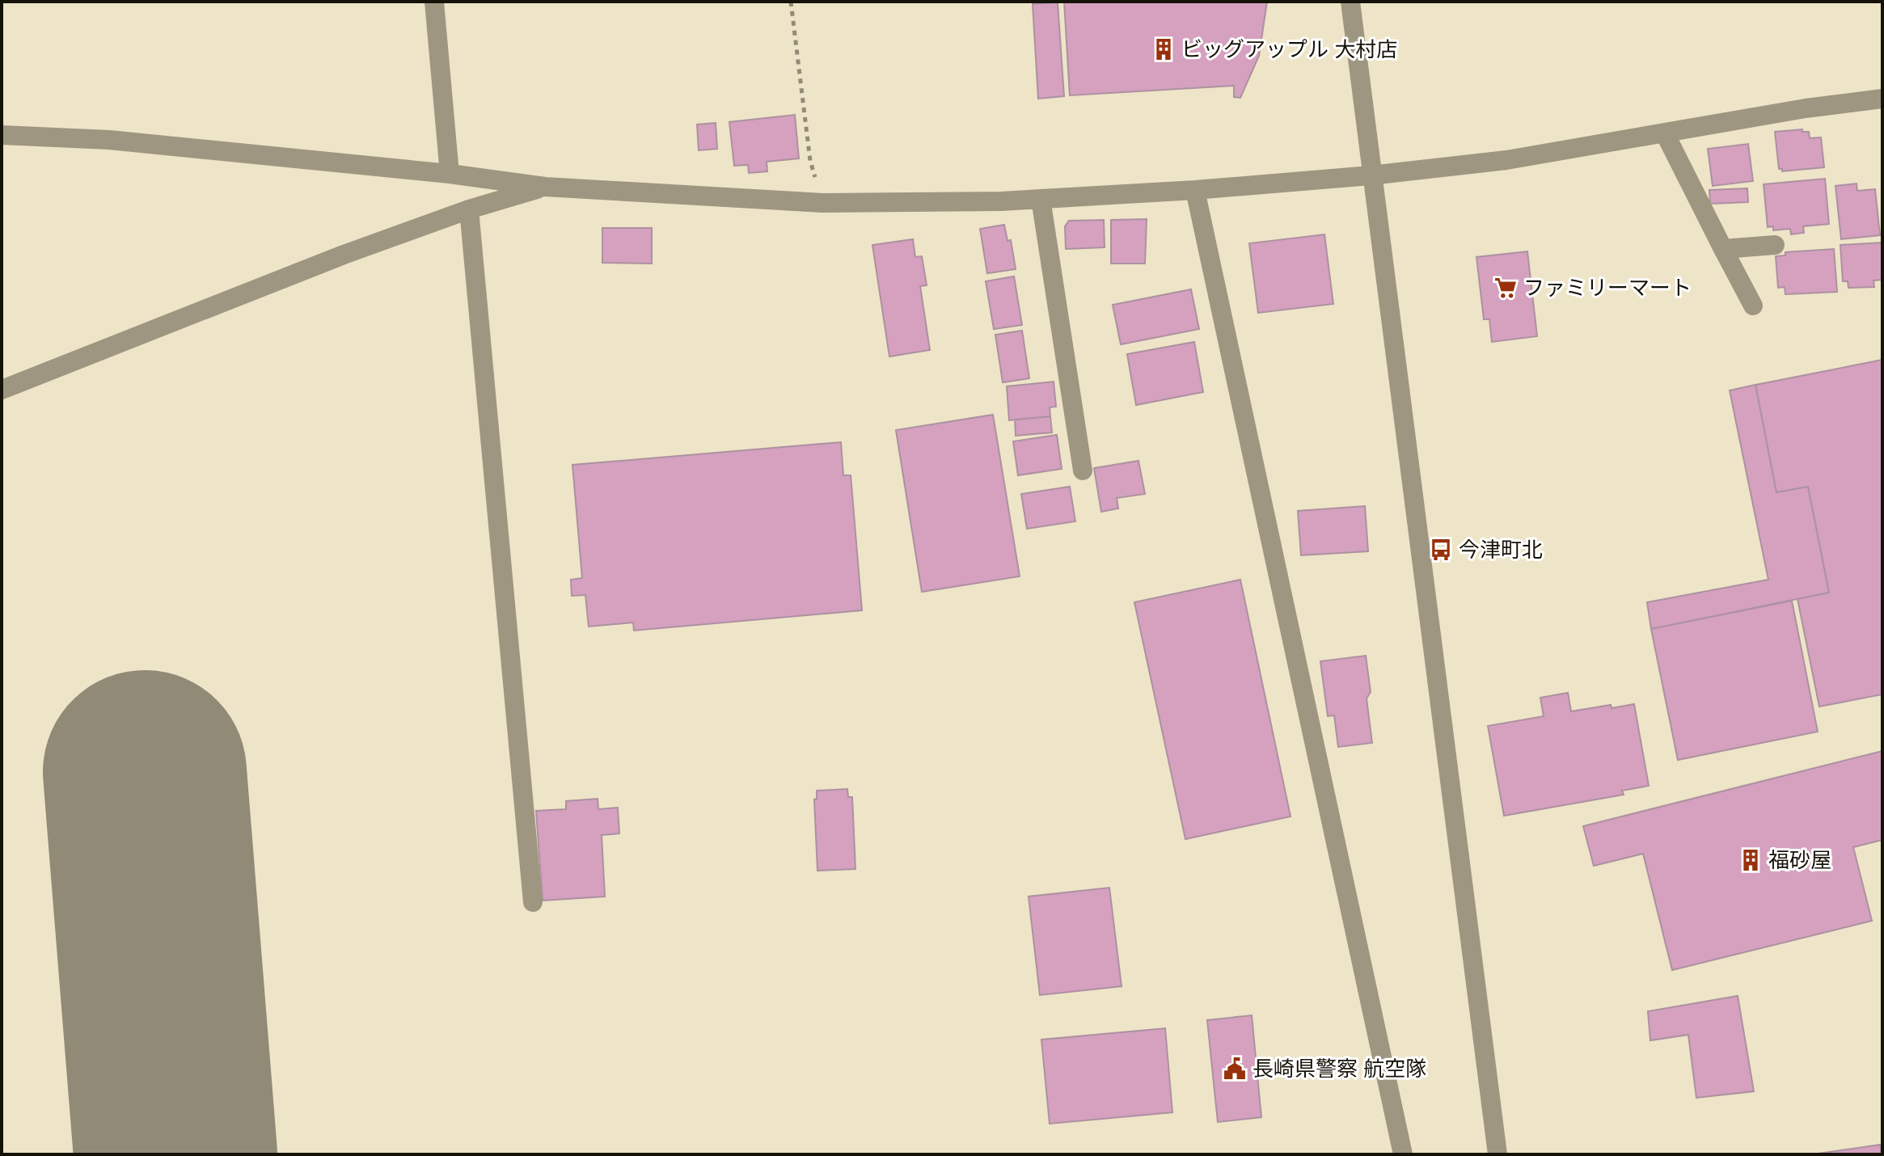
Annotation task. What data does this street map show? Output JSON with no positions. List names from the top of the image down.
{
  "places": {
    "building": ["ビッグアップル 大村店", "福砂屋"],
    "supermarket": ["ファミリーマート"],
    "bus stop": ["今津町北"],
    "public building": ["長崎県警察 航空隊"]
  }
}
